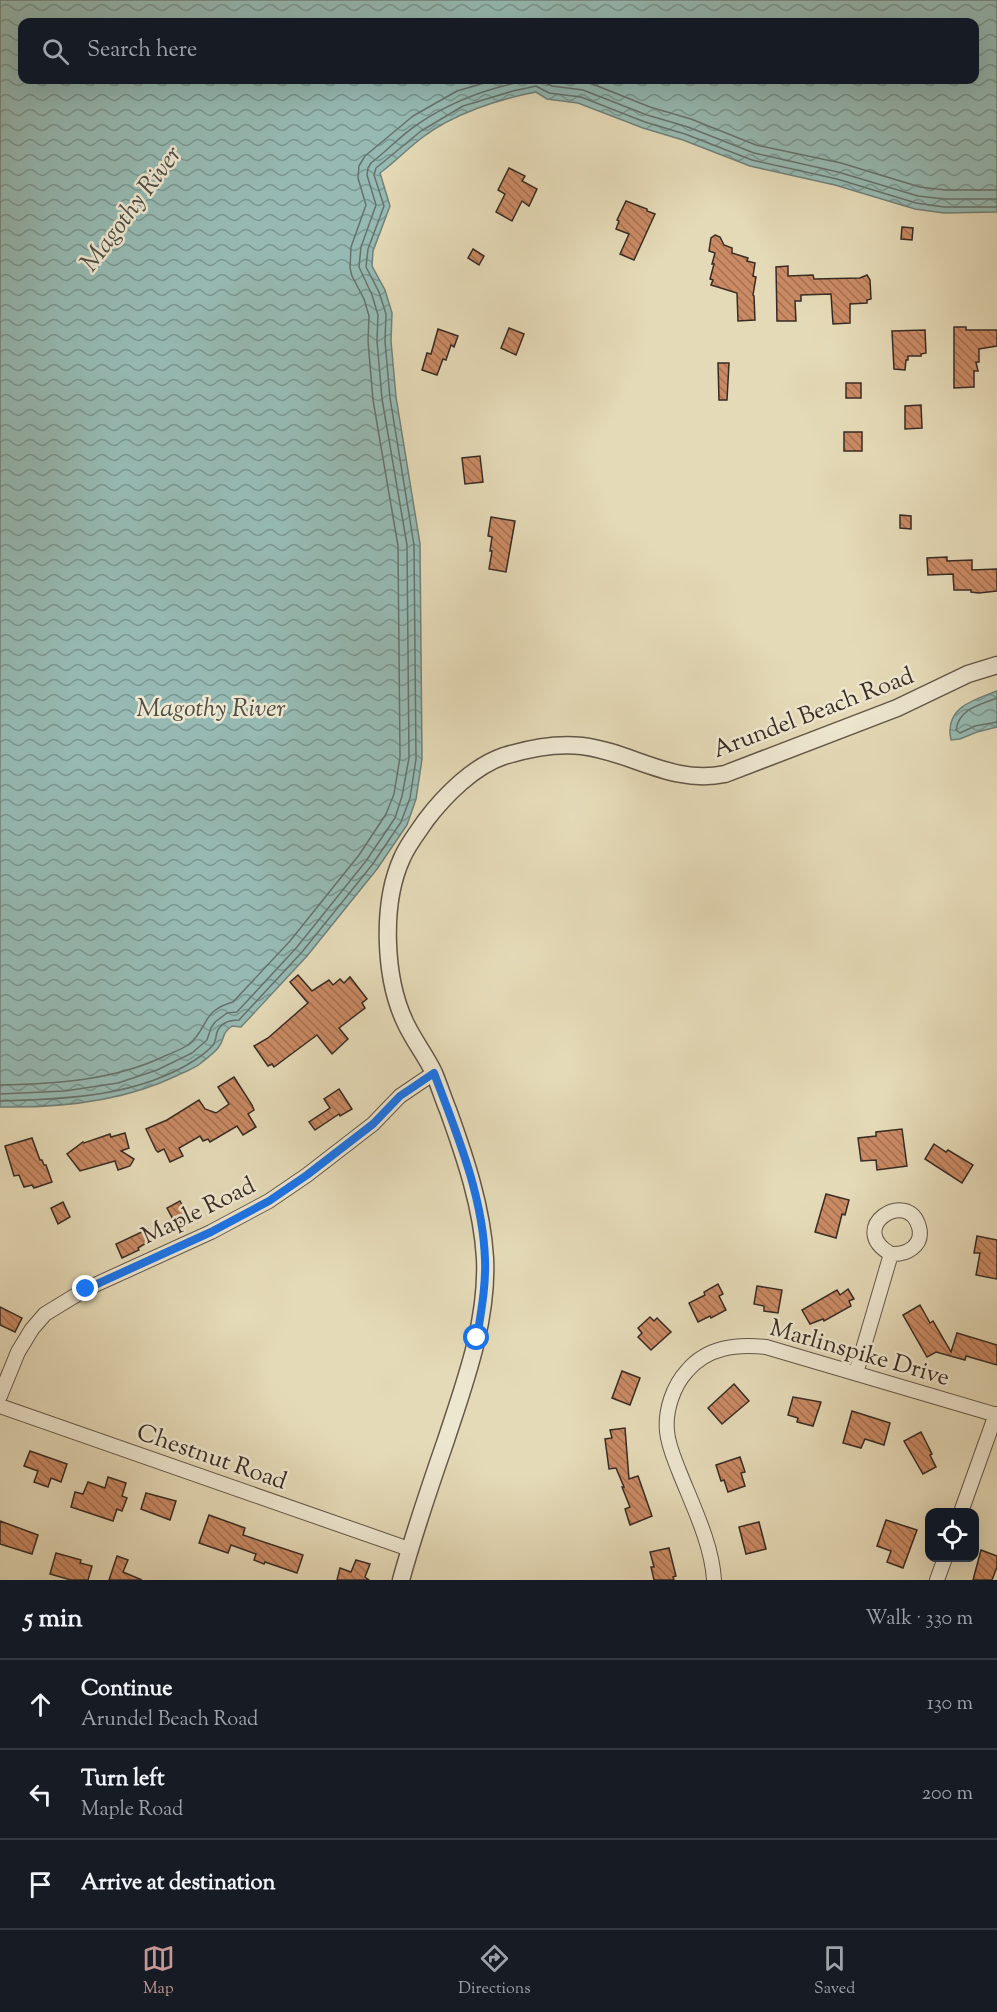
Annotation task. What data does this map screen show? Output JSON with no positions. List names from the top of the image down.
{
  "streets": {
    "street": [
      "Arundel Beach Road",
      "Maple Road",
      "Marlinspike Drive",
      "Chestnut Road"
    ]
  },
  "crossings": [
    ["Arundel Beach Road", "Maple Road"],
    ["Arundel Beach Road", "Chestnut Road"]
  ],
  "water": ["Magothy River"],
  "page": {
    "search": "Search here",
    "heading": ["5 min", "Walk · 330 m"],
    "list": [
      ["Continue", "Arundel Beach Road", "130 m"],
      ["Turn left", "Maple Road", "200 m"],
      "Arrive at destination"
    ],
    "nav": ["Map", "Directions", "Saved"]
  }
}
